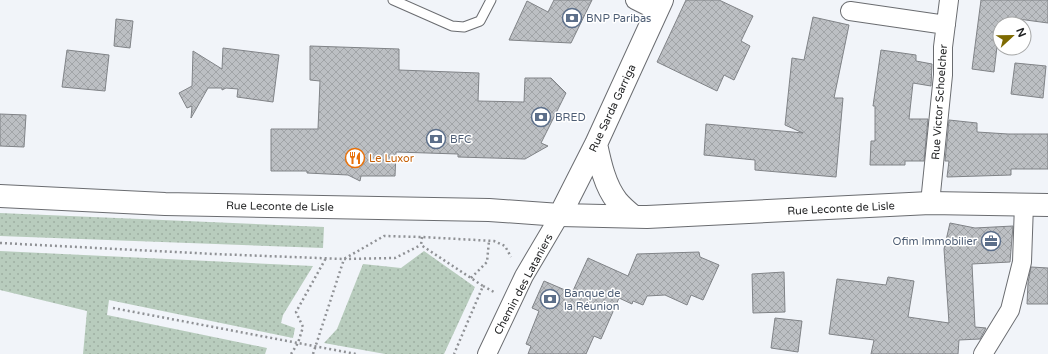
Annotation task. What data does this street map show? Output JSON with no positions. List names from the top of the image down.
{
  "streets": {
    "main road": ["Rue Sarda Garriga", "Rue Leconte de Lisle"],
    "street": ["Rue Victor Schoelcher", "Chemin des Lataniers"]
  },
  "crossings": [
    ["Rue Victor Schoelcher", "Rue Leconte de Lisle"],
    ["Rue Sarda Garriga", "Rue Leconte de Lisle"],
    ["Rue Sarda Garriga", "Chemin des Lataniers"],
    ["Rue Leconte de Lisle", "Chemin des Lataniers"]
  ],
  "places": {
    "bank": [
      "BNP Paribas",
      "BRED",
      "BFC",
      "Banque de la Réunion"
    ],
    "restaurant": ["Le Luxor"],
    "office": ["Ofim Immobilier"]
  },
  "north": "right"
}
